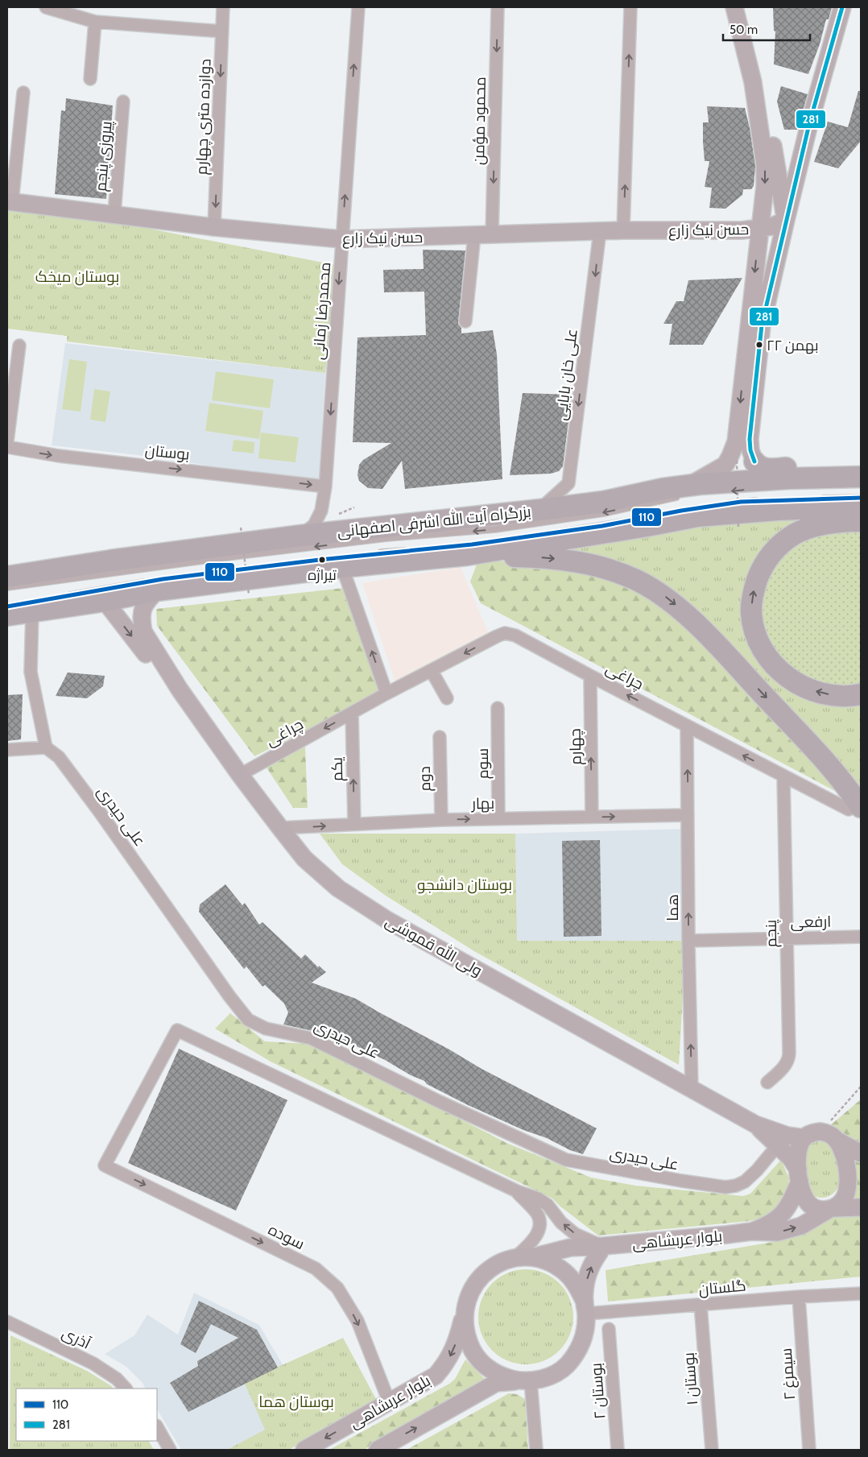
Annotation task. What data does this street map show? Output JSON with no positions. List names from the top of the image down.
{
  "streets": {
    "highway": ["بزرگراه آیت الله اشرفی اصفهانی"],
    "street": [
      "دوازده متری چهارم",
      "محمود مؤمن",
      "پیروزی پنجم",
      "حسن نیک زارع",
      "محمدرضا زمانی",
      "علی خان بابایی",
      "بوستان",
      "چراغی",
      "چهارم",
      "سوم",
      "یکم",
      "دوم",
      "بهار",
      "علی حیدری",
      "هما",
      "ارفعی",
      "پنجم",
      "ولی الله قموشی",
      "سوده",
      "بلوار عربشاهی",
      "گلستان",
      "آذری",
      "سیمرغ ۲",
      "بوستان ۱",
      "بوستان ۲"
    ]
  },
  "crossings": [
    ["دوازده متری چهارم", "حسن نیک زارع"],
    ["محمود مؤمن", "حسن نیک زارع"],
    ["پیروزی پنجم", "حسن نیک زارع"],
    ["حسن نیک زارع", "محمدرضا زمانی"],
    ["حسن نیک زارع", "علی خان بابایی"],
    ["محمدرضا زمانی", "بوستان"],
    ["محمدرضا زمانی", "بزرگراه آیت الله اشرفی اصفهانی"],
    ["علی خان بابایی", "بزرگراه آیت الله اشرفی اصفهانی"],
    ["چراغی", "چهارم"],
    ["چراغی", "یکم"],
    ["چراغی", "هما"],
    ["چراغی", "پنجم"],
    ["چراغی", "ولی الله قموشی"],
    ["چهارم", "بهار"],
    ["سوم", "بهار"],
    ["یکم", "بهار"],
    ["دوم", "بهار"],
    ["بهار", "هما"],
    ["بهار", "ولی الله قموشی"],
    ["هما", "ارفعی"],
    ["هما", "ولی الله قموشی"],
    ["ارفعی", "پنجم"],
    ["سوده", "بلوار عربشاهی"],
    ["بلوار عربشاهی", "گلستان"],
    ["گلستان", "سیمرغ ۲"],
    ["گلستان", "بوستان ۱"]
  ],
  "one_way": [
    "دوازده متری چهارم",
    "محمود مؤمن",
    "علی خان بابایی",
    "بوستان",
    "چراغی",
    "چهارم",
    "یکم",
    "بهار",
    "هما"
  ],
  "parks": ["بوستان میخک", "بوستان دانشجو", "بوستان هما"],
  "places": ["۲۲ بهمن", "تیراژه"],
  "lines": ["transit line 281", "transit line 110"],
  "legend": ["110", "281"],
  "scale_bar": "50 m"
}
